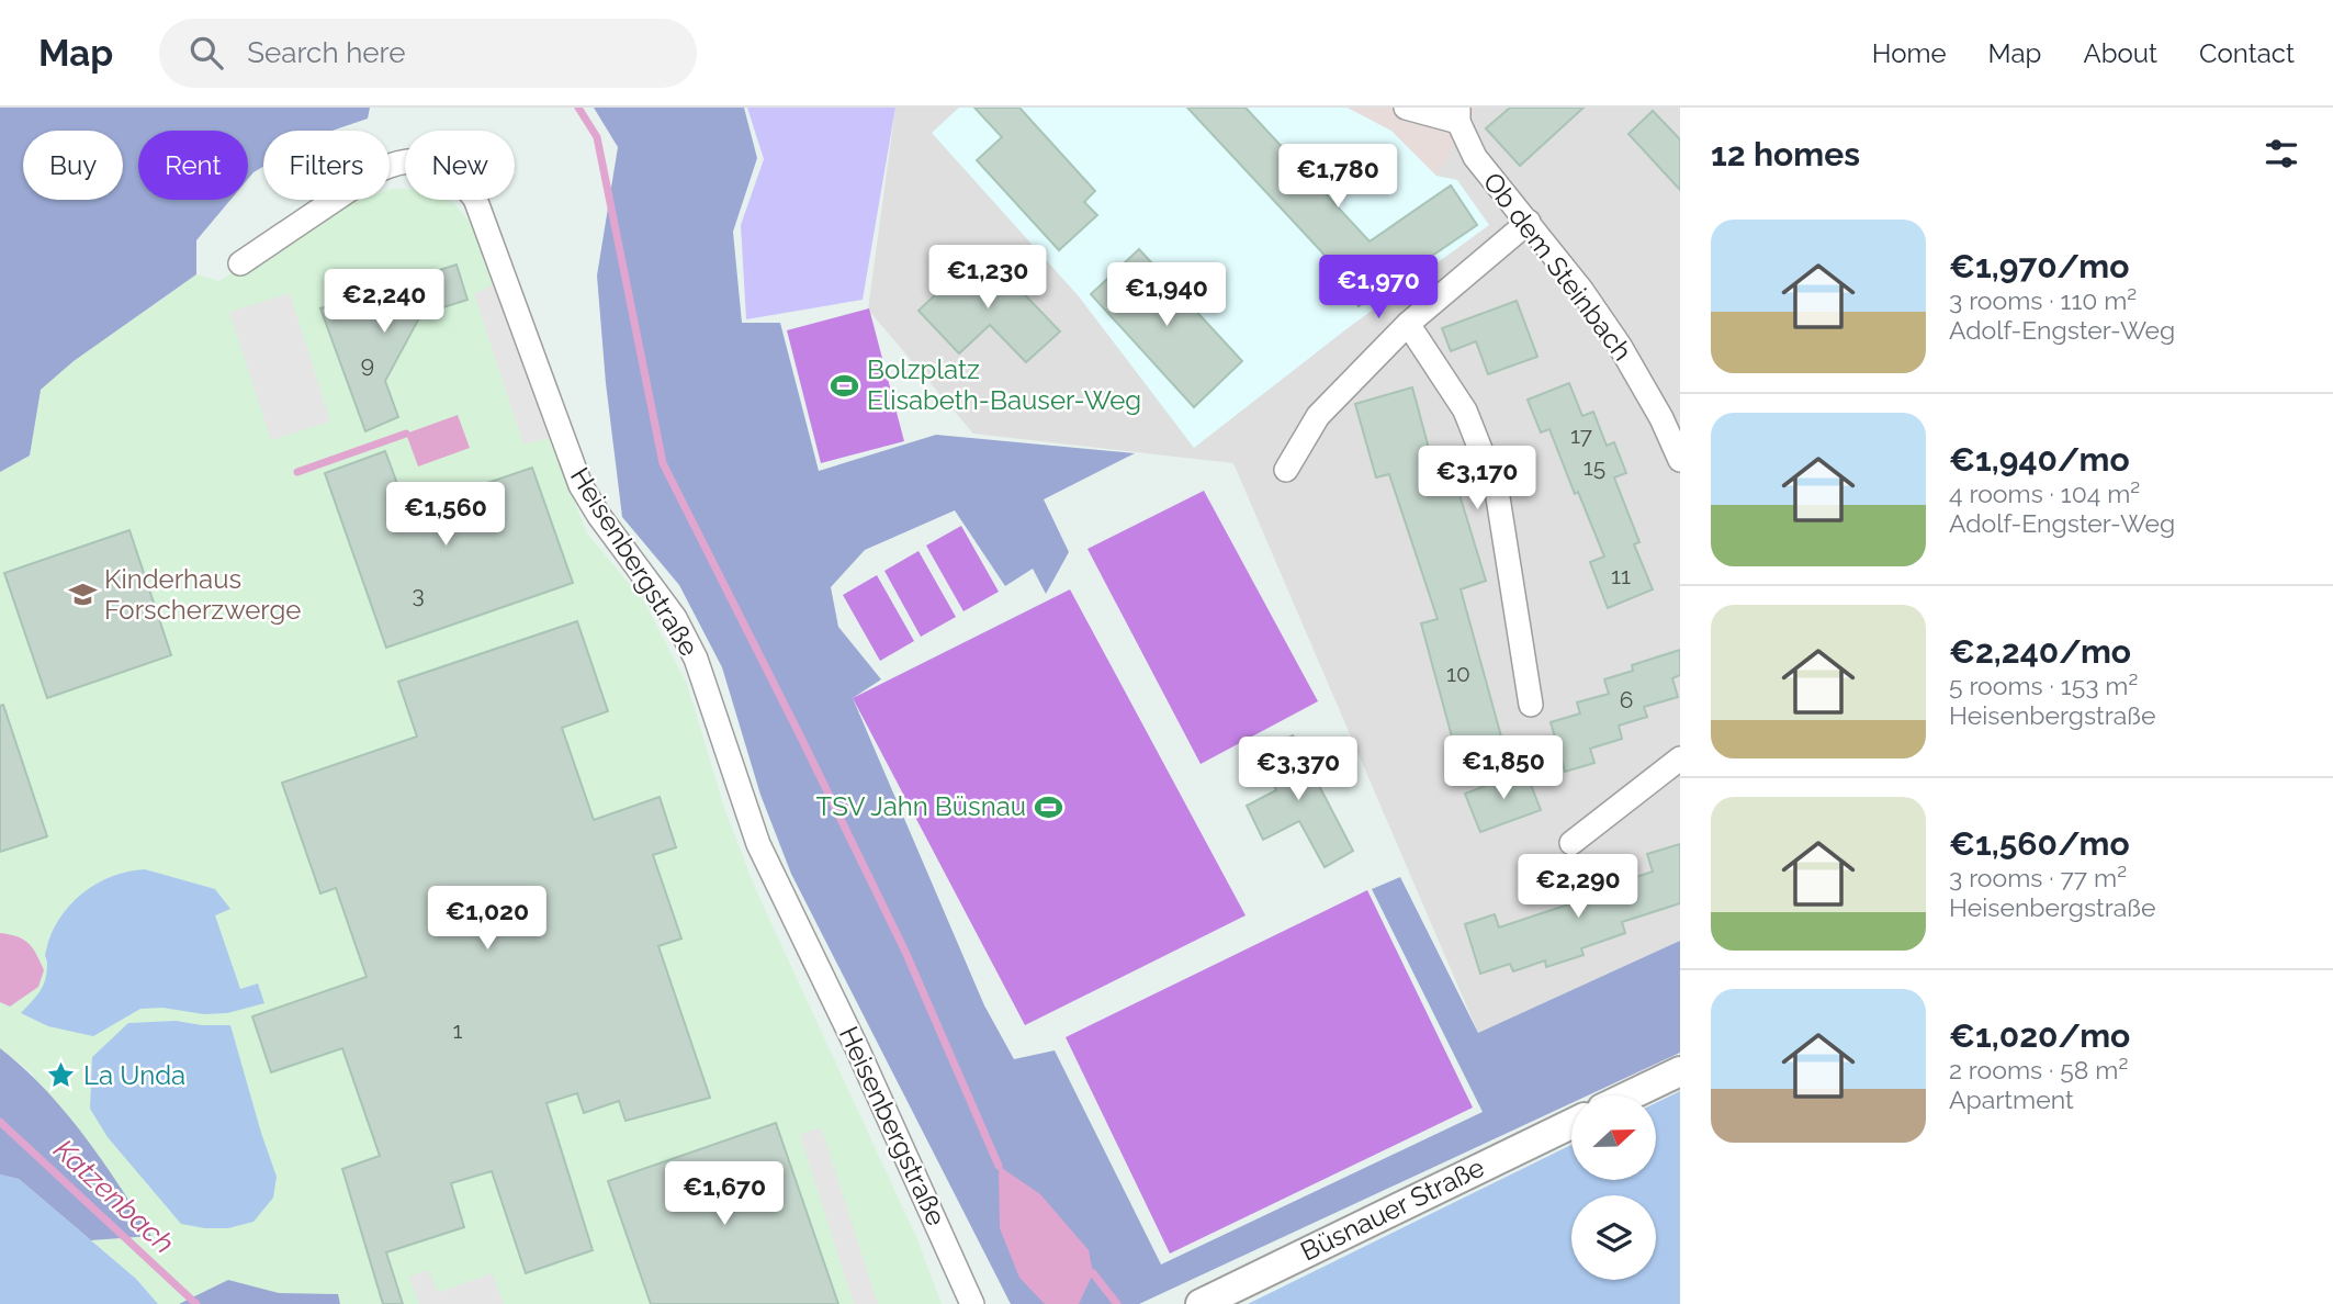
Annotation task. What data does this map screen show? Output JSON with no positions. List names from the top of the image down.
{
  "streets": {
    "street": ["Ob dem Steinbach", "Heisenbergstraße", "Büsnauer Straße"]
  },
  "water": ["Katzenbach"],
  "places": {
    "sports": ["Bolzplatz Elisabeth-Bauser-Weg", "TSV Jahn Büsnau"],
    "school or university": ["Kinderhaus Forscherzwerge"],
    "place": ["La Unda"]
  },
  "house_numbers": [
    "9",
    "17",
    "15",
    "11",
    "3",
    "10",
    "6",
    "1"
  ],
  "north": "right",
  "page": {
    "header": "Map",
    "search": "Search here",
    "nav": [
      "Home",
      "Map",
      "About",
      "Contact"
    ],
    "heading": "12 homes",
    "chip": [
      "Buy",
      "Rent",
      "Filters",
      "New"
    ],
    "price": [
      "€1,780",
      "€1,230",
      "€1,970",
      "€1,940",
      "€2,240",
      "€3,170",
      "€1,560",
      "€1,850",
      "€3,370",
      "€2,290",
      "€1,020",
      "€1,670"
    ],
    "list": [
      {
        "name": "€1,970/mo",
        "note": "3 rooms · 110 m² · Adolf-Engster-Weg"
      },
      {
        "name": "€1,940/mo",
        "note": "4 rooms · 104 m² · Adolf-Engster-Weg"
      },
      {
        "name": "€2,240/mo",
        "note": "5 rooms · 153 m² · Heisenbergstraße"
      },
      {
        "name": "€1,560/mo",
        "note": "3 rooms · 77 m² · Heisenbergstraße"
      },
      {
        "name": "€1,020/mo",
        "note": "2 rooms · 58 m² · Apartment"
      }
    ]
  }
}
